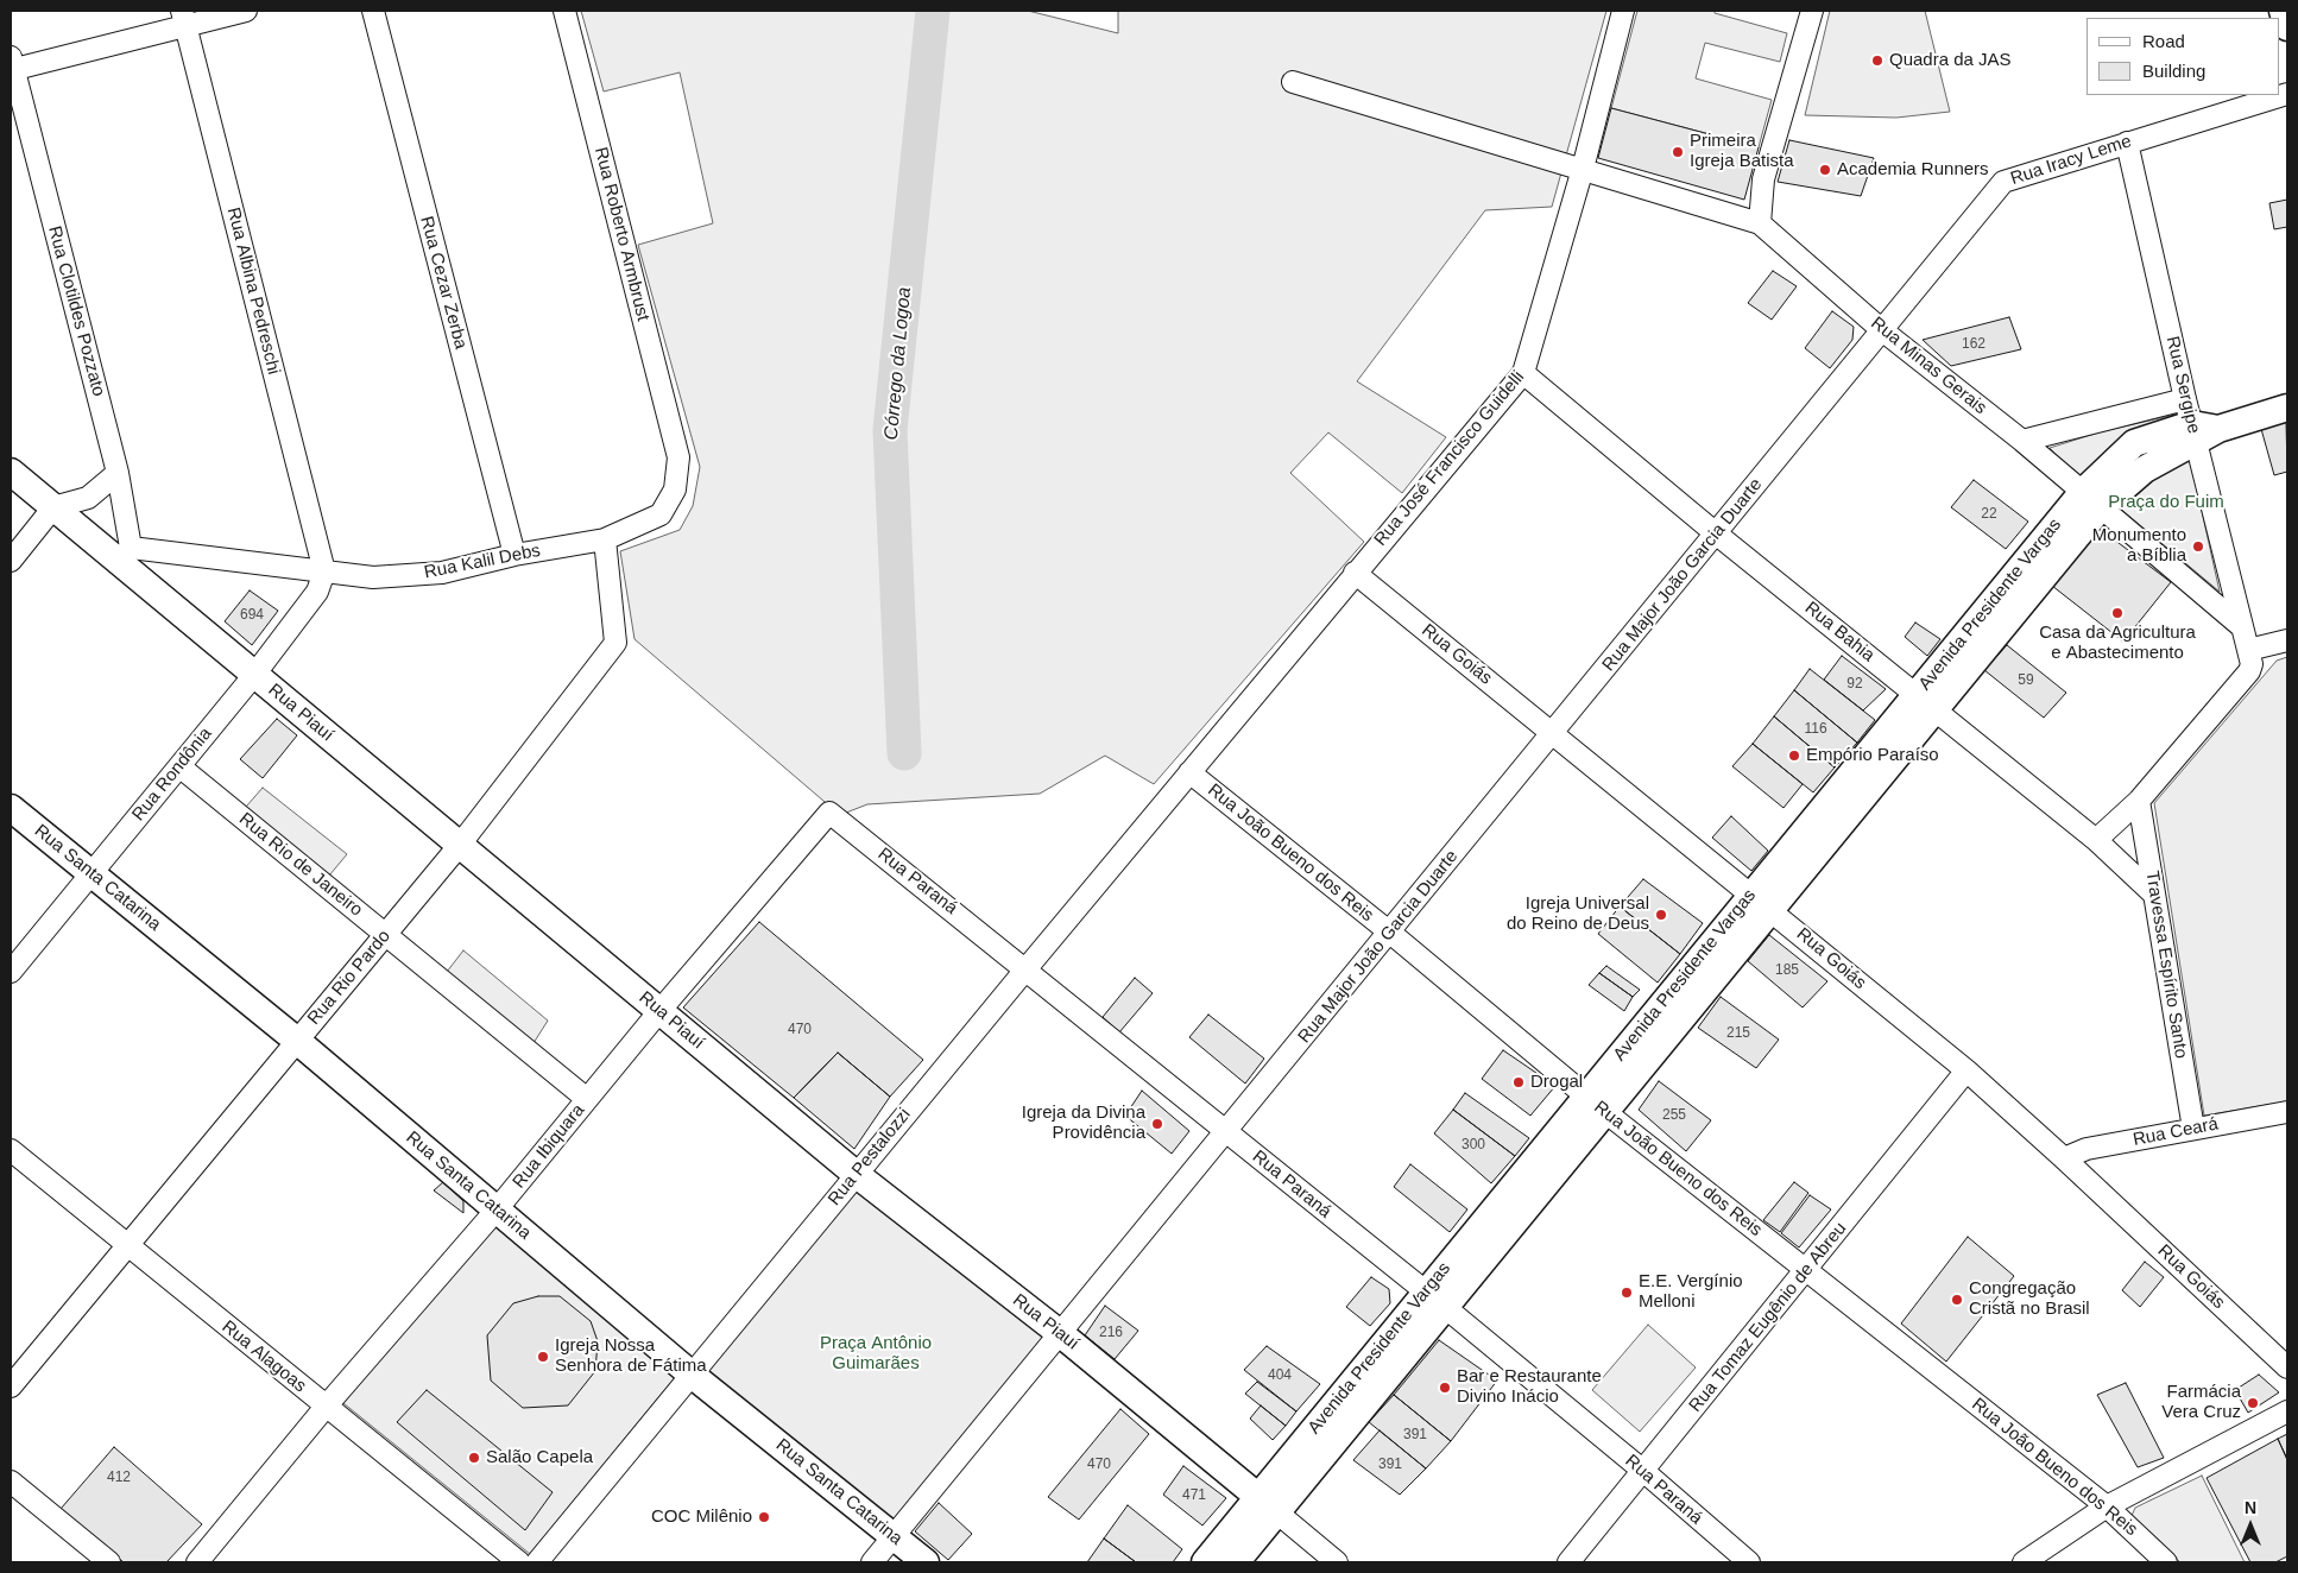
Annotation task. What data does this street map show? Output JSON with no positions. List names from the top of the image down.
{
  "streets": {
    "main road": ["Avenida Presidente Vargas", "Rua Piauí", "Rua Santa Catarina"],
    "street": [
      "Rua Iracy Leme",
      "Rua Roberto Armbrust",
      "Rua Cezar Zerba",
      "Rua Albina Pedreschi",
      "Rua Clotildes Pozzato",
      "Rua Minas Gerais",
      "Rua Sergipe",
      "Rua José Francisco Guidelli",
      "Rua Kalil Debs",
      "Rua Major João Garcia Duarte",
      "Rua Bahia",
      "Rua Goiás",
      "Rua Rondônia",
      "Rua João Bueno dos Reis",
      "Rua Rio de Janeiro",
      "Rua Paraná",
      "Travessa Espírito Santo",
      "Rua Rio Pardo",
      "Rua Ceará",
      "Rua Ibiquara",
      "Rua Pestalozzi",
      "Rua Tomaz Eugênio de Abreu",
      "Rua Alagoas"
    ]
  },
  "crossings": [
    ["Rua Iracy Leme", "Rua Minas Gerais"],
    ["Rua Iracy Leme", "Rua Sergipe"],
    ["Rua Iracy Leme", "Rua Major João Garcia Duarte"],
    ["Rua Roberto Armbrust", "Rua Kalil Debs"],
    ["Rua Cezar Zerba", "Rua Kalil Debs"],
    ["Rua Albina Pedreschi", "Rua Kalil Debs"],
    ["Rua Albina Pedreschi", "Rua Rondônia"],
    ["Rua Clotildes Pozzato", "Rua Kalil Debs"],
    ["Rua Clotildes Pozzato", "Rua Piauí"],
    ["Rua Minas Gerais", "Rua Sergipe"],
    ["Rua Minas Gerais", "Rua José Francisco Guidelli"],
    ["Rua Minas Gerais", "Rua Major João Garcia Duarte"],
    ["Rua Minas Gerais", "Avenida Presidente Vargas"],
    ["Rua Sergipe", "Avenida Presidente Vargas"],
    ["Rua José Francisco Guidelli", "Rua Bahia"],
    ["Rua José Francisco Guidelli", "Rua Goiás"],
    ["Rua José Francisco Guidelli", "Rua Pestalozzi"],
    ["Rua Kalil Debs", "Rua Piauí"],
    ["Rua Kalil Debs", "Rua Rondônia"],
    ["Rua Kalil Debs", "Rua Rio Pardo"],
    ["Rua Major João Garcia Duarte", "Rua Bahia"],
    ["Rua Major João Garcia Duarte", "Rua Goiás"],
    ["Rua Major João Garcia Duarte", "Rua Piauí"],
    ["Rua Major João Garcia Duarte", "Rua João Bueno dos Reis"],
    ["Rua Major João Garcia Duarte", "Rua Santa Catarina"],
    ["Rua Major João Garcia Duarte", "Rua Paraná"],
    ["Avenida Presidente Vargas", "Rua Bahia"],
    ["Avenida Presidente Vargas", "Rua Goiás"],
    ["Avenida Presidente Vargas", "Rua Piauí"],
    ["Avenida Presidente Vargas", "Rua João Bueno dos Reis"],
    ["Avenida Presidente Vargas", "Rua Paraná"],
    ["Rua Bahia", "Travessa Espírito Santo"],
    ["Rua Goiás", "Rua Ceará"],
    ["Rua Goiás", "Rua Tomaz Eugênio de Abreu"],
    ["Rua Piauí", "Rua Rondônia"],
    ["Rua Piauí", "Rua Rio Pardo"],
    ["Rua Piauí", "Rua Ibiquara"],
    ["Rua Piauí", "Rua Pestalozzi"],
    ["Rua Rondônia", "Rua Rio de Janeiro"],
    ["Rua Rondônia", "Rua Santa Catarina"],
    ["Rua João Bueno dos Reis", "Rua Pestalozzi"],
    ["Rua João Bueno dos Reis", "Rua Tomaz Eugênio de Abreu"],
    ["Rua Rio de Janeiro", "Rua Rio Pardo"],
    ["Rua Rio de Janeiro", "Rua Ibiquara"],
    ["Rua Santa Catarina", "Rua Rio Pardo"],
    ["Rua Santa Catarina", "Rua Ibiquara"],
    ["Rua Santa Catarina", "Rua Pestalozzi"],
    ["Rua Paraná", "Rua Ibiquara"],
    ["Rua Paraná", "Rua Pestalozzi"],
    ["Rua Paraná", "Rua Tomaz Eugênio de Abreu"],
    ["Travessa Espírito Santo", "Rua Ceará"],
    ["Rua Rio Pardo", "Rua Alagoas"],
    ["Rua Ibiquara", "Rua Alagoas"]
  ],
  "water": ["Córrego da Logoa"],
  "parks": ["Praça do Fuim", "Praça Antônio Guimarães"],
  "places": [
    "Quadra da JAS",
    "Primeira Igreja Batista",
    "Academia Runners",
    "Monumento a Bíblia",
    "Casa da Agricultura e Abastecimento",
    "Empório Paraíso",
    "Igreja Universal do Reino de Deus",
    "Drogal",
    "Igreja da Divina Providência",
    "E.E. Vergínio Melloni",
    "Congregação Cristã no Brasil",
    "Igreja Nossa Senhora de Fátima",
    "Bar e Restaurante Divino Inácio",
    "Farmácia Vera Cruz",
    "Salão Capela",
    "COC Milênio"
  ],
  "house_numbers": [
    "162",
    "22",
    "694",
    "59",
    "92",
    "116",
    "185",
    "470",
    "215",
    "255",
    "300",
    "216",
    "404",
    "391",
    "470",
    "391",
    "412",
    "471"
  ],
  "legend": ["Road", "Building"],
  "north": "top"
}
